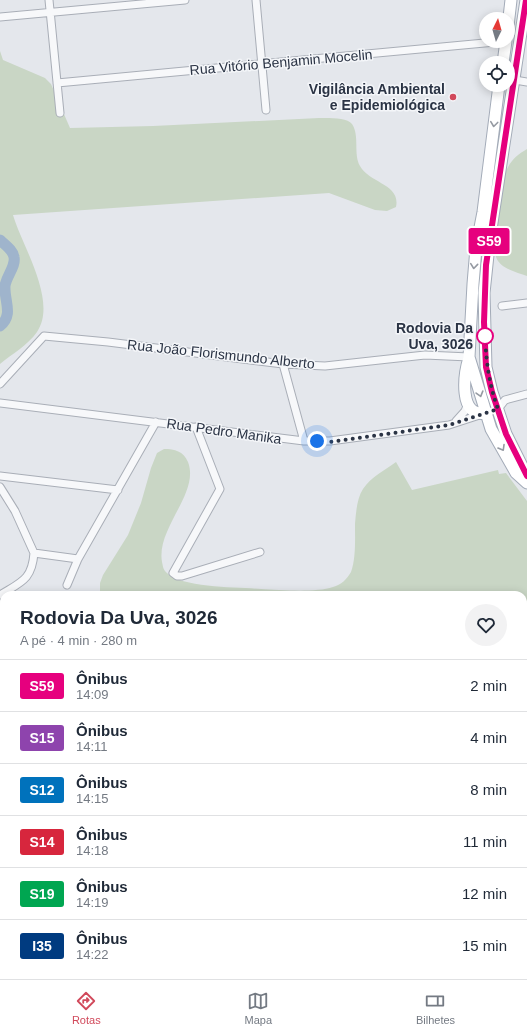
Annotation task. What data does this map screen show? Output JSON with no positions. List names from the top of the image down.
{
  "streets": {
    "street": ["Rua Vitório Benjamin Mocelin", "Rua João Florismundo Alberto", "Rua Pedro Manika"]
  },
  "places": ["Vigilância Ambiental e Epidemiológica", "Rodovia Da Uva, 3026"],
  "lines": ["bus line S59"],
  "north": "top",
  "page": {
    "on_map": "S59",
    "heading": ["Rodovia Da Uva, 3026", "A pé · 4 min · 280 m"],
    "list": [
      {
        "mark": "S59",
        "name": "Ônibus",
        "note": "14:09",
        "value": "2 min"
      },
      {
        "mark": "S15",
        "name": "Ônibus",
        "note": "14:11",
        "value": "4 min"
      },
      {
        "mark": "S12",
        "name": "Ônibus",
        "note": "14:15",
        "value": "8 min"
      },
      {
        "mark": "S14",
        "name": "Ônibus",
        "note": "14:18",
        "value": "11 min"
      },
      {
        "mark": "S19",
        "name": "Ônibus",
        "note": "14:19",
        "value": "12 min"
      },
      {
        "mark": "I35",
        "name": "Ônibus",
        "note": "14:22",
        "value": "15 min"
      }
    ],
    "tabs": ["Rotas", "Mapa", "Bilhetes"]
  }
}
